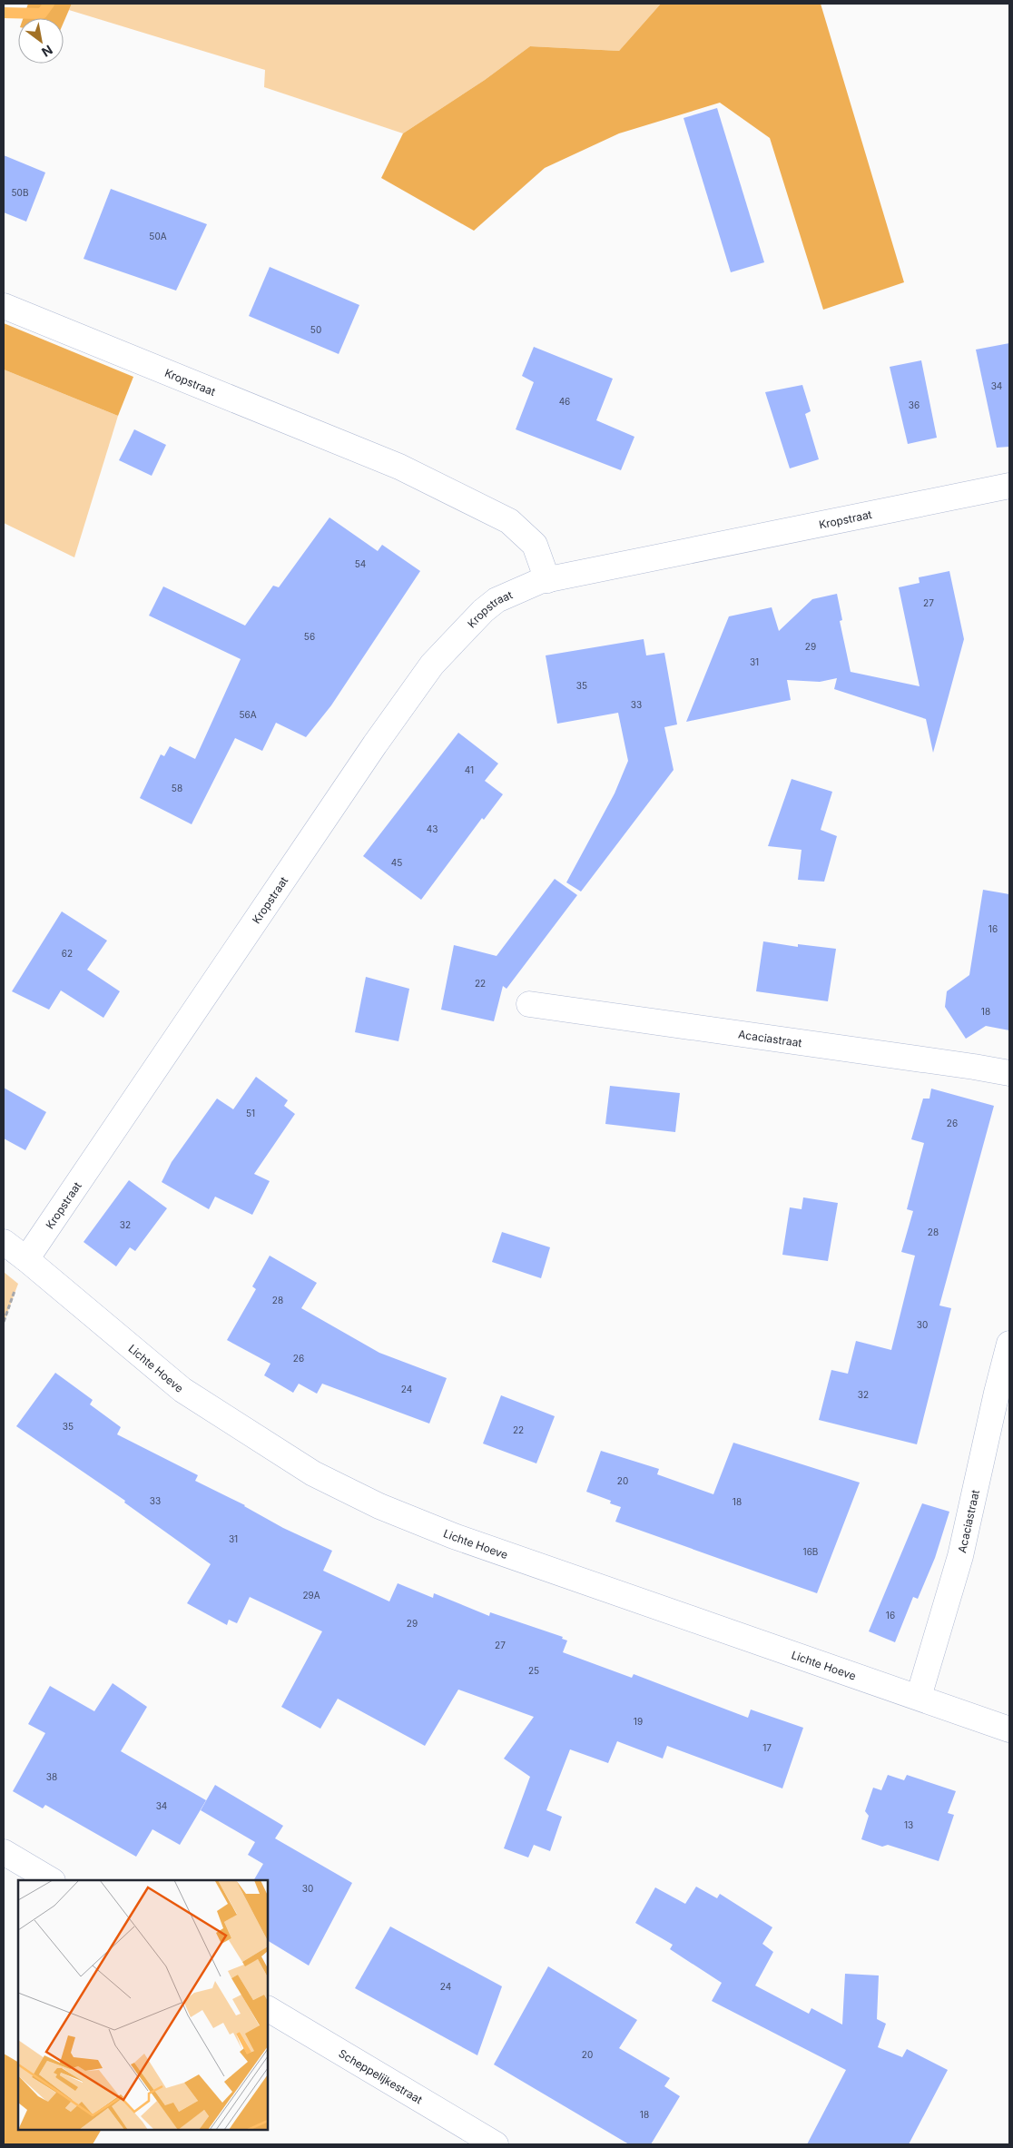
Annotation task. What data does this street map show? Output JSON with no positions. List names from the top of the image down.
{
  "streets": {
    "street": [
      "Kropstraat",
      "Acaciastraat",
      "Lichte Hoeve",
      "Scheppelijkestraat"
    ]
  },
  "crossings": [
    ["Kropstraat", "Lichte Hoeve"],
    ["Acaciastraat", "Lichte Hoeve"]
  ],
  "house_numbers": [
    "50B",
    "50A",
    "50",
    "34",
    "46",
    "36",
    "54",
    "27",
    "56",
    "29",
    "31",
    "35",
    "33",
    "56A",
    "41",
    "58",
    "43",
    "45",
    "16",
    "62",
    "22",
    "18",
    "51",
    "26",
    "32",
    "28",
    "28",
    "30",
    "26",
    "24",
    "32",
    "35",
    "22",
    "20",
    "33",
    "18",
    "31",
    "16B",
    "29A",
    "16",
    "29",
    "27",
    "25",
    "19",
    "17",
    "38",
    "34",
    "13",
    "30",
    "24",
    "20",
    "18"
  ],
  "north": "bottom right"
}
